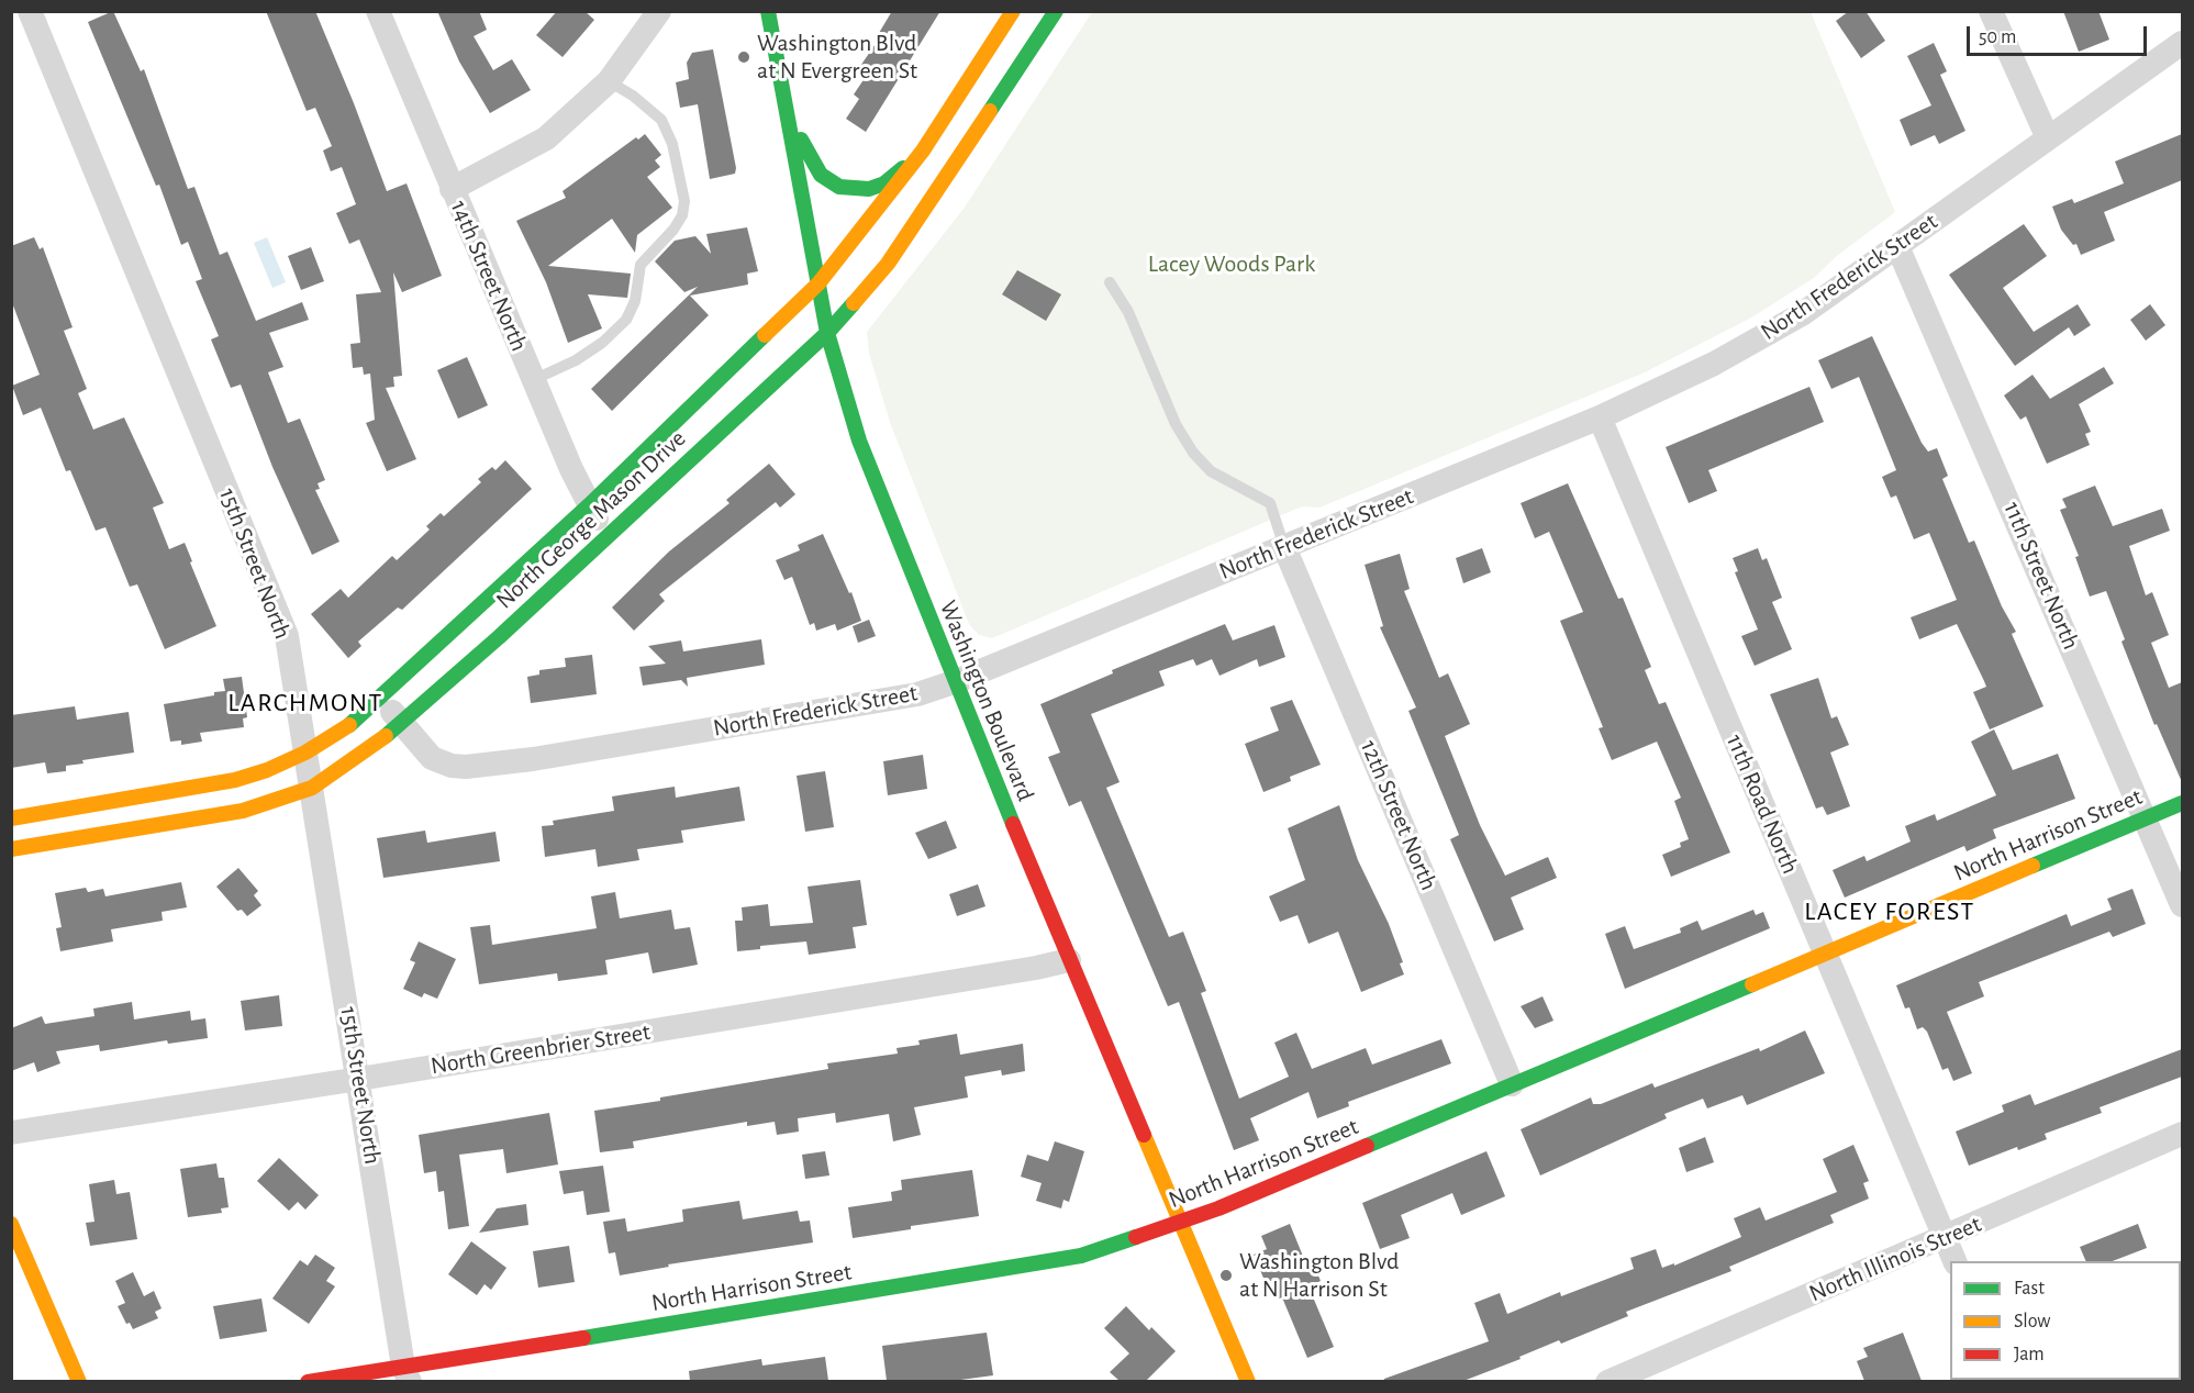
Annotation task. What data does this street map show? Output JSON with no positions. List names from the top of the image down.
{
  "streets": {
    "main road": ["North George Mason Drive", "Washington Boulevard", "North Harrison Street"],
    "street": [
      "14th Street North",
      "North Frederick Street",
      "15th Street North",
      "11th Street North",
      "11th Road North",
      "12th Street North",
      "North Greenbrier Street",
      "North Illinois Street"
    ]
  },
  "crossings": [
    ["14th Street North", "North George Mason Drive"],
    ["North Frederick Street", "North George Mason Drive"],
    ["North Frederick Street", "11th Street North"],
    ["North Frederick Street", "Washington Boulevard"],
    ["North Frederick Street", "11th Road North"],
    ["North Frederick Street", "12th Street North"],
    ["North George Mason Drive", "15th Street North"],
    ["North George Mason Drive", "Washington Boulevard"],
    ["15th Street North", "North Harrison Street"],
    ["15th Street North", "North Greenbrier Street"],
    ["11th Street North", "North Harrison Street"],
    ["Washington Boulevard", "North Harrison Street"],
    ["Washington Boulevard", "North Greenbrier Street"],
    ["11th Road North", "North Harrison Street"],
    ["11th Road North", "North Illinois Street"],
    ["12th Street North", "North Harrison Street"]
  ],
  "districts": ["LARCHMONT", "LACEY FOREST"],
  "parks": ["Lacey Woods Park"],
  "places": ["Washington Blvd at N Evergreen St", "Washington Blvd at N Harrison St"],
  "legend": ["Fast", "Slow", "Jam"],
  "scale_bar": "50 m"
}
